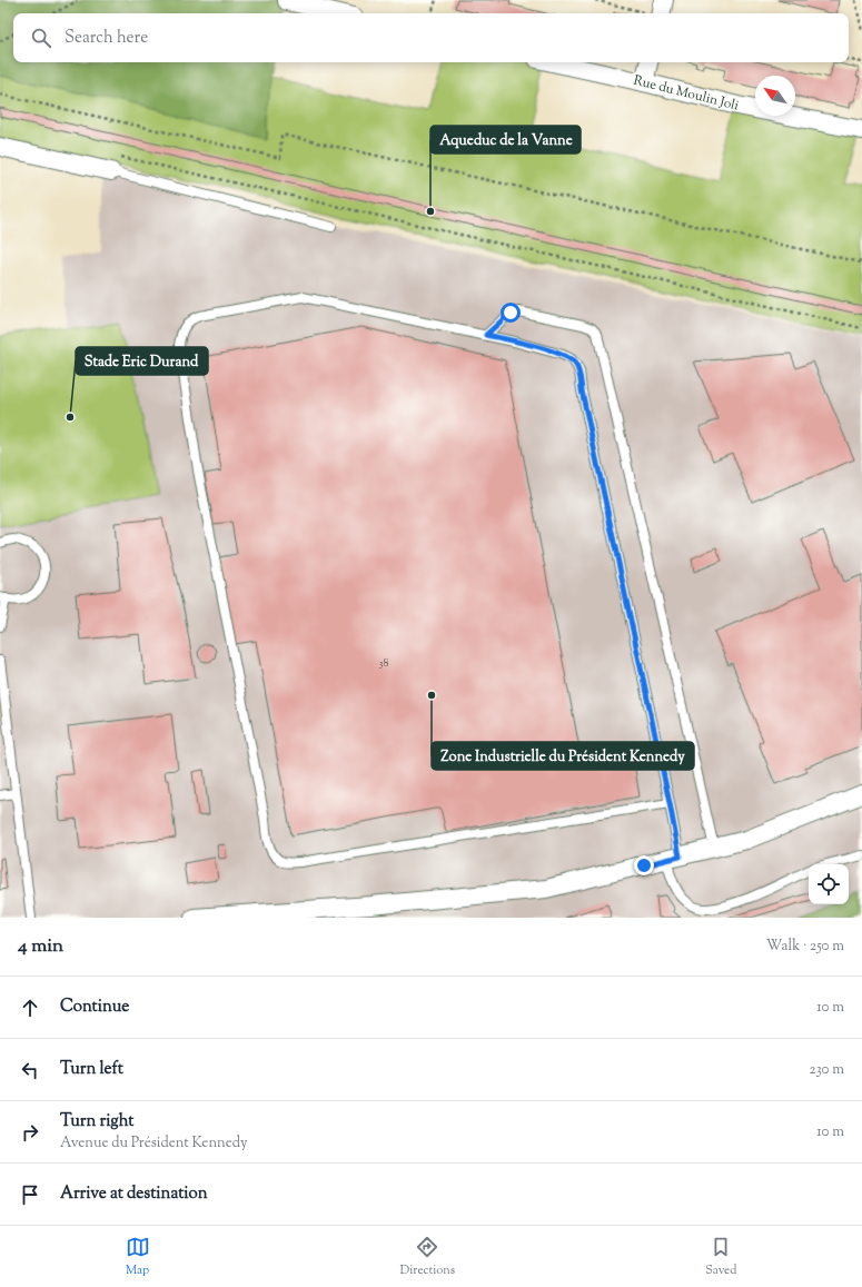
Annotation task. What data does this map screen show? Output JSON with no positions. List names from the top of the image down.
{
  "streets": {
    "street": ["Rue du Moulin Joli"]
  },
  "places": ["Aqueduc de la Vanne", "Stade Eric Durand", "Zone Industrielle du Président Kennedy"],
  "house_numbers": ["38"],
  "north": "top left",
  "page": {
    "search": "Search here",
    "heading": ["4 min", "Walk · 250 m"],
    "list": [
      ["Continue", "10 m"],
      ["Turn left", "230 m"],
      ["Turn right", "Avenue du Président Kennedy", "10 m"],
      "Arrive at destination"
    ],
    "nav": ["Map", "Directions", "Saved"]
  }
}
